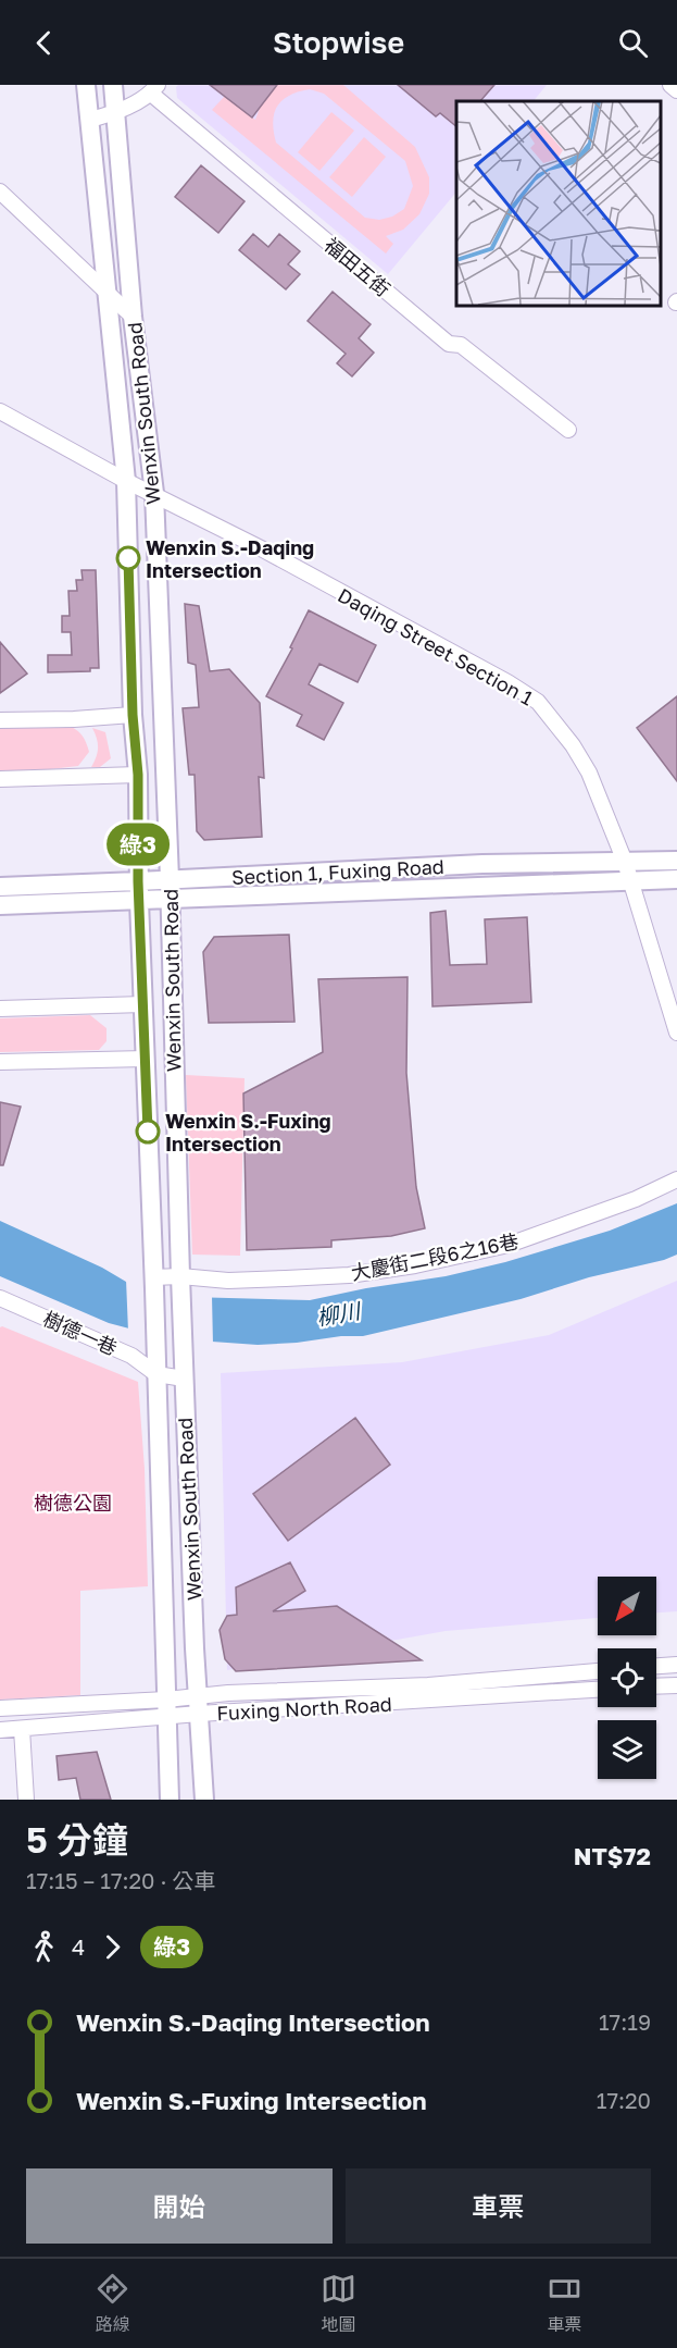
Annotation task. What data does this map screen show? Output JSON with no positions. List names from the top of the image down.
{
  "streets": {
    "main road": ["Wenxin South Road", "Section 1, Fuxing Road"],
    "street": [
      "福田五街",
      "Daqing Street Section 1",
      "大慶街二段6之16巷",
      "樹德一巷",
      "Fuxing North Road"
    ]
  },
  "crossings": [
    ["Wenxin South Road", "Daqing Street Section 1"],
    ["Wenxin South Road", "Section 1, Fuxing Road"],
    ["Wenxin South Road", "大慶街二段6之16巷"],
    ["Wenxin South Road", "樹德一巷"],
    ["Wenxin South Road", "Fuxing North Road"],
    ["Daqing Street Section 1", "Section 1, Fuxing Road"]
  ],
  "water": ["柳川"],
  "parks": ["樹德公園"],
  "places": ["Wenxin S.-Daqing Intersection", "Wenxin S.-Fuxing Intersection"],
  "lines": ["bus line 綠3"],
  "north": "bottom left",
  "page": {
    "header": "Stopwise",
    "on_map": "綠3",
    "heading": ["5 分鐘", "17:15 – 17:20 · 公車", "NT$72"],
    "legs": ["4", "綠3"],
    "list": [
      {
        "name": "Wenxin S.-Daqing Intersection",
        "value": "17:19"
      },
      {
        "name": "Wenxin S.-Fuxing Intersection",
        "value": "17:20"
      }
    ],
    "buttons": ["開始", "車票"],
    "tabs": ["路線", "地圖", "車票"]
  }
}
